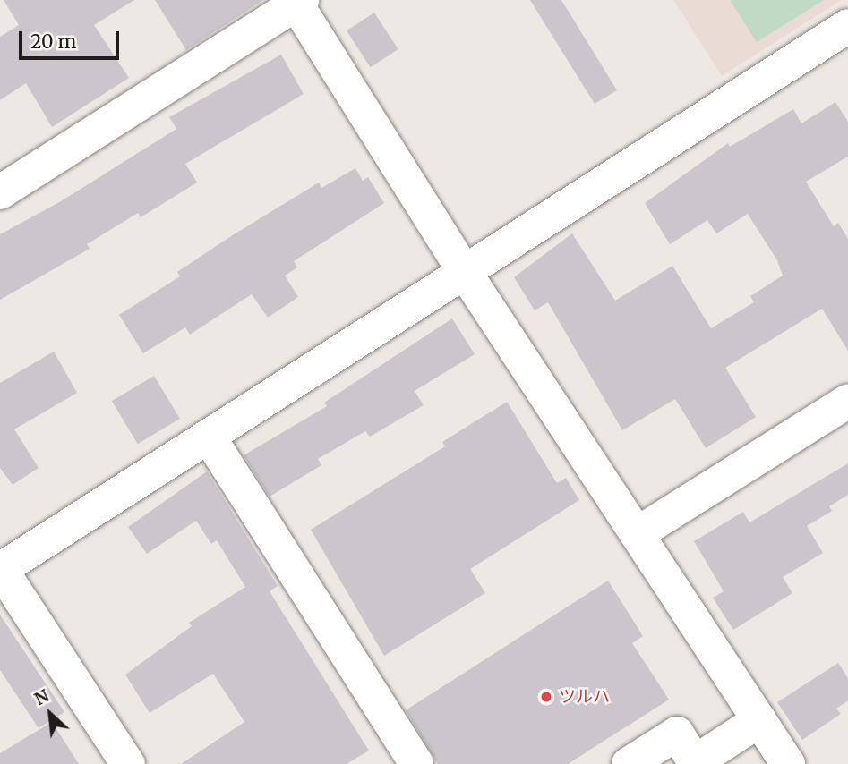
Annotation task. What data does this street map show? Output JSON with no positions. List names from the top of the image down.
{
  "places": ["ツルハ"],
  "scale_bar": "20 m",
  "north": "top left"
}
